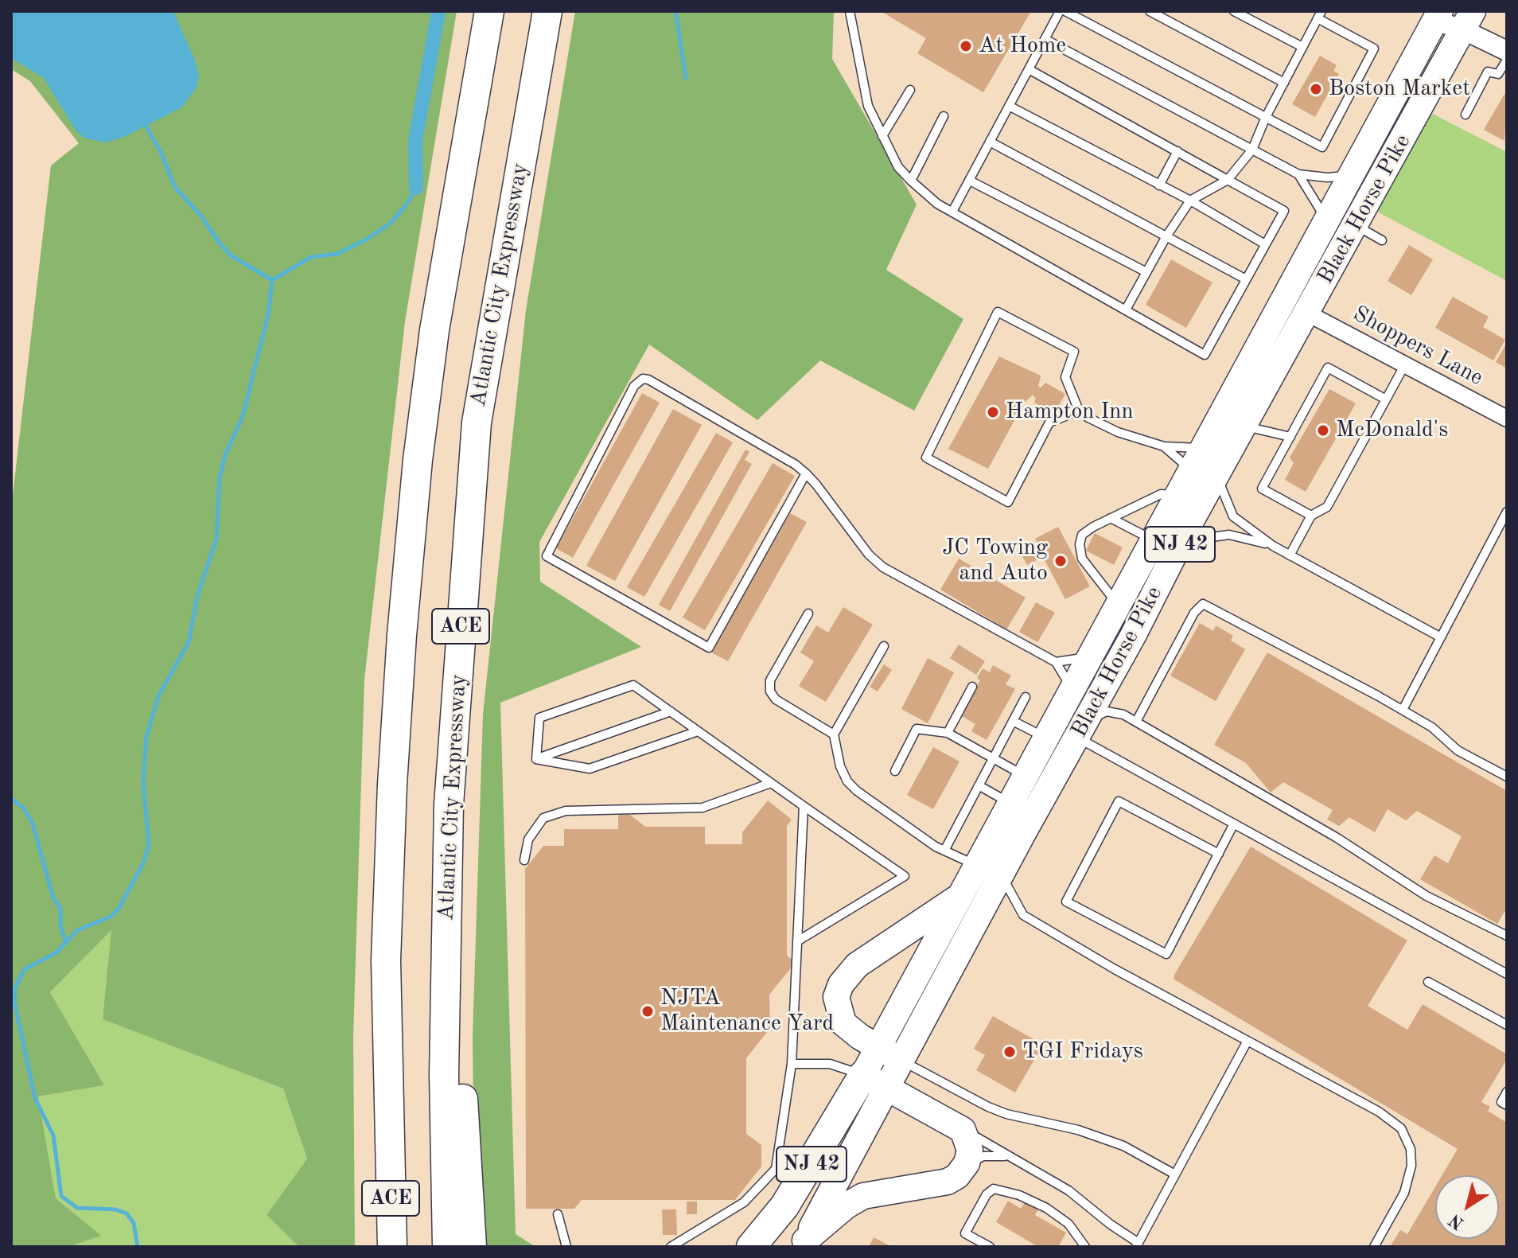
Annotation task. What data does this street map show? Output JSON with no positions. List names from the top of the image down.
{
  "streets": {
    "highway": [
      "Black Horse Pike",
      "Atlantic City Expressway",
      "NJ 42",
      "ACE"
    ],
    "street": ["Shoppers Lane"]
  },
  "crossings": [
    ["Black Horse Pike", "Shoppers Lane"],
    ["Black Horse Pike", "NJ 42"]
  ],
  "places": [
    "At Home",
    "Boston Market",
    "Hampton Inn",
    "McDonald's",
    "JC Towing and Auto",
    "NJTA Maintenance Yard",
    "TGI Fridays"
  ],
  "north": "bottom left"
}
